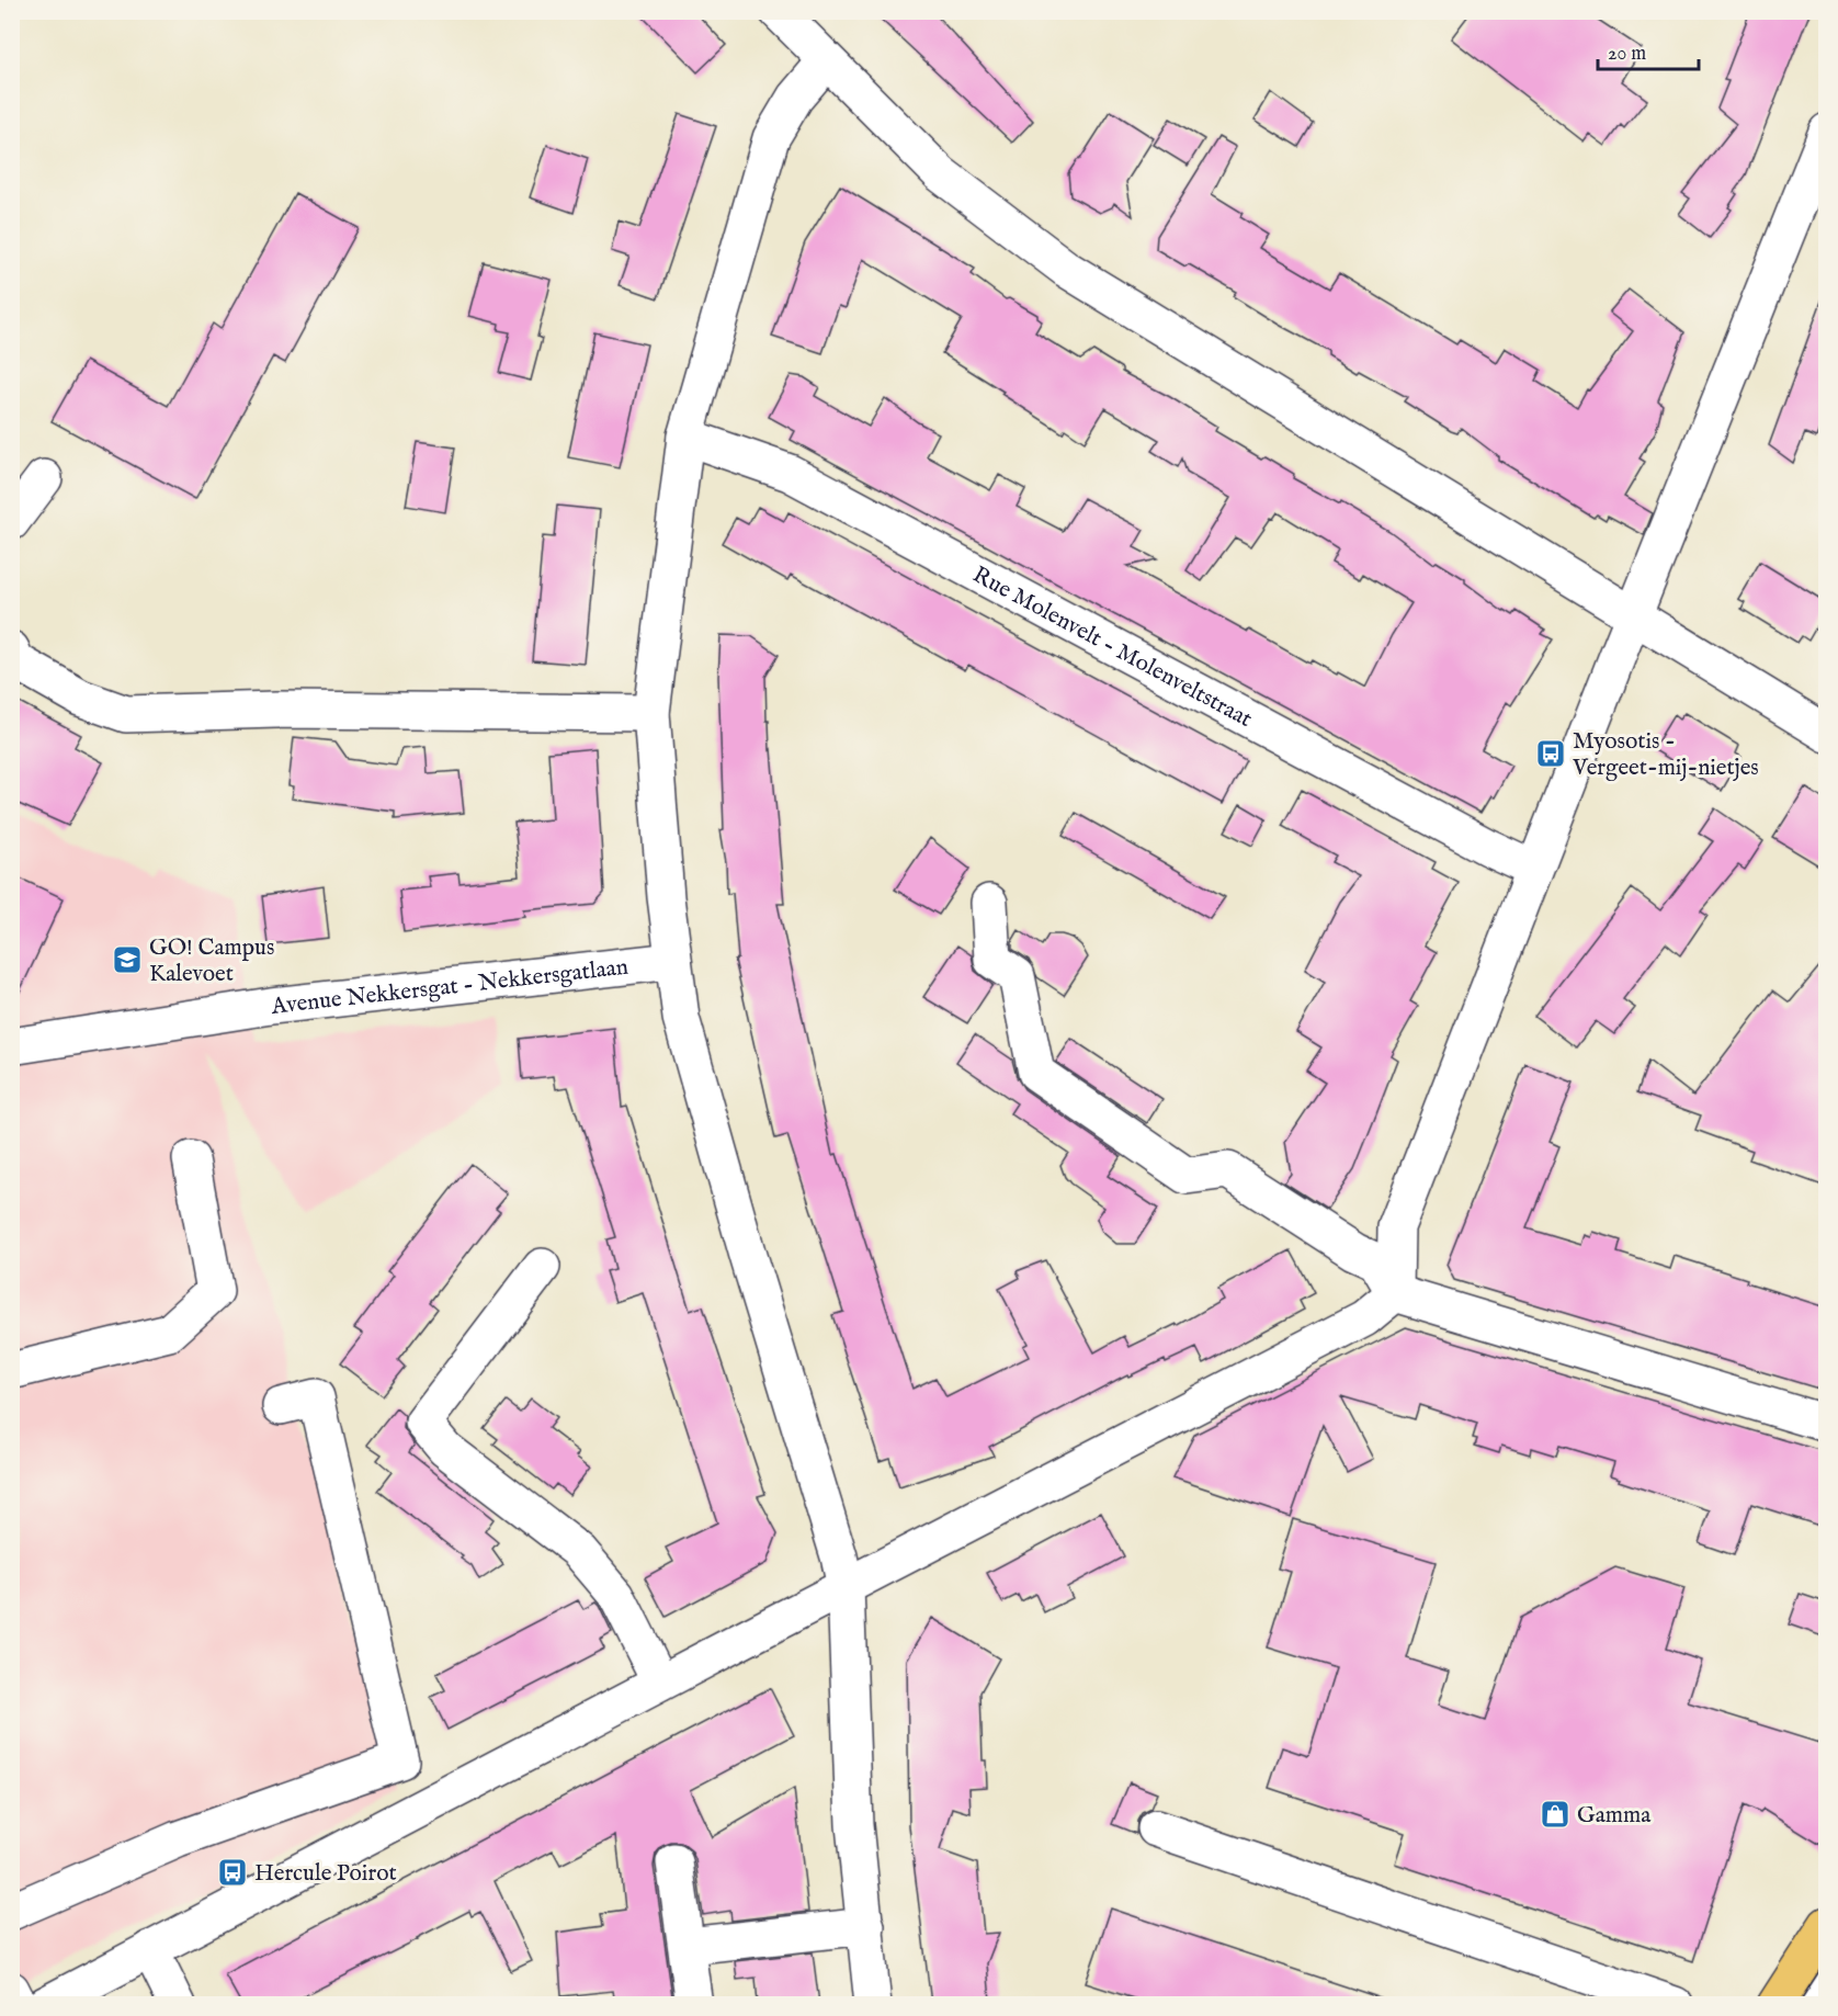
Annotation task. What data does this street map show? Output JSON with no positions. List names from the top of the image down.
{
  "streets": {
    "street": ["Rue Molenvelt - Molenveltstraat", "Avenue Nekkersgat - Nekkersgatlaan"]
  },
  "places": {
    "bus stop": ["Myosotis - Vergeet-mij-nietjes", "Hercule Poirot"],
    "school or university": ["GO! Campus Kalevoet"],
    "shop": ["Gamma"]
  },
  "scale_bar": "20 m"
}
